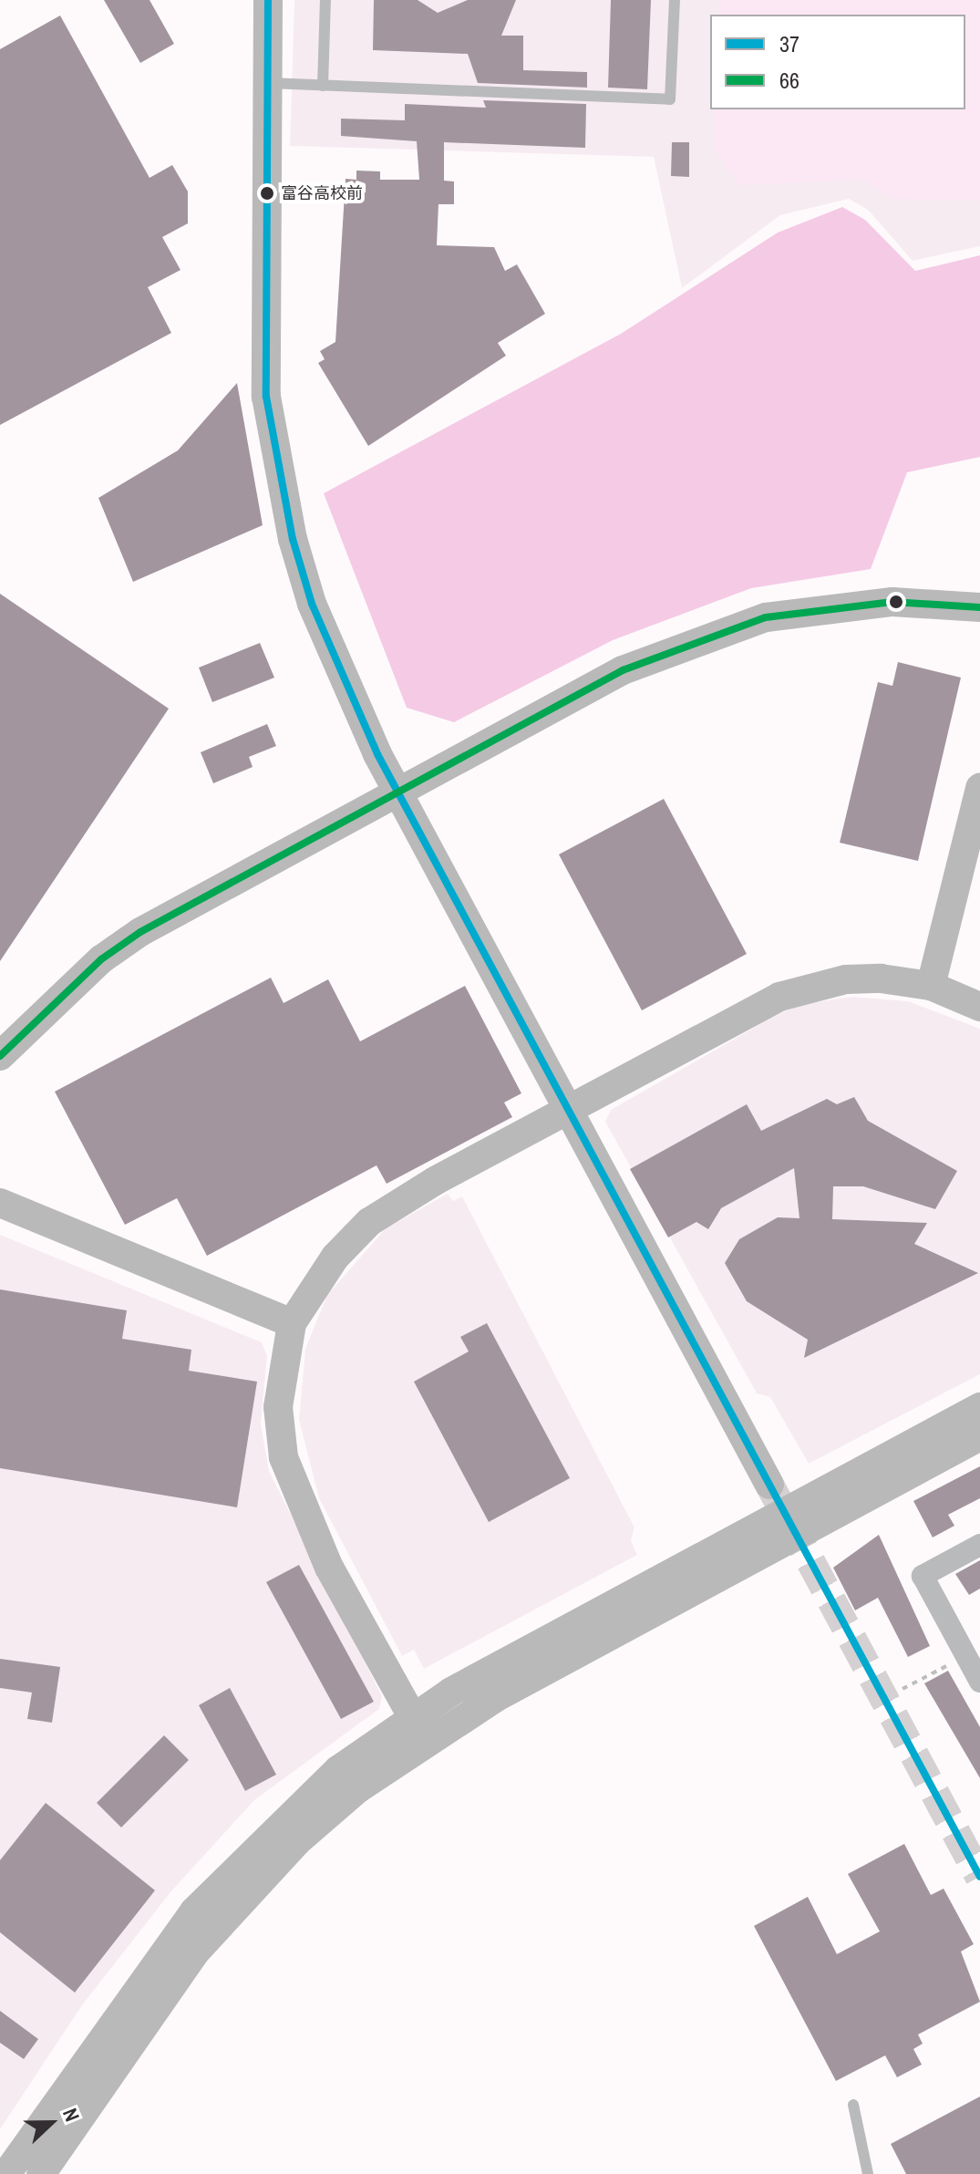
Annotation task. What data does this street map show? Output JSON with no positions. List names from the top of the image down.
{
  "places": ["富谷高校前"],
  "lines": ["transit line 37", "transit line 66"],
  "legend": ["37", "66"],
  "north": "right"
}
